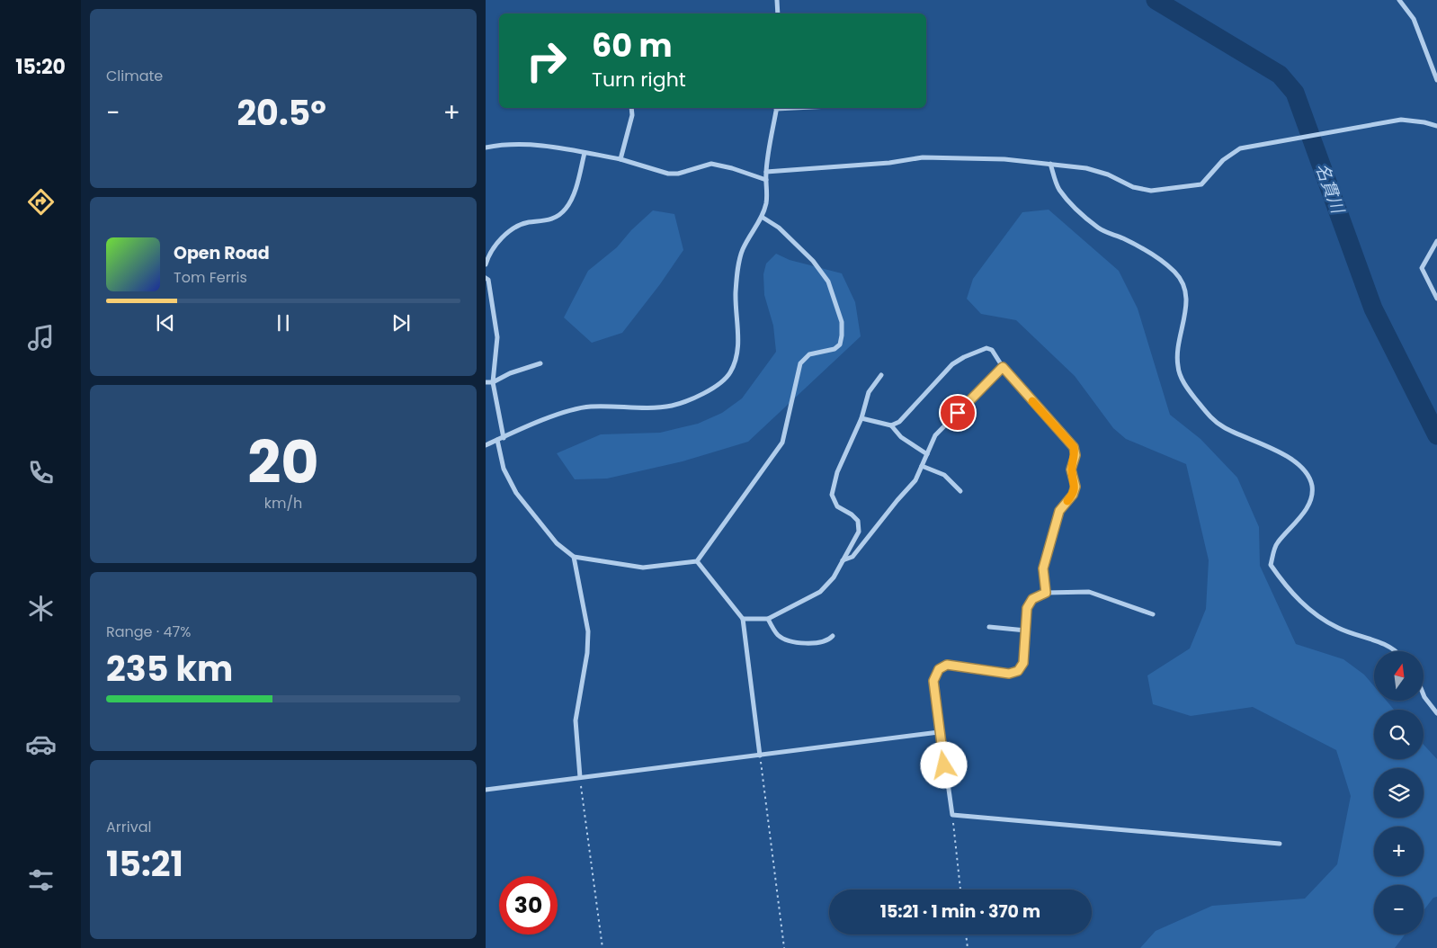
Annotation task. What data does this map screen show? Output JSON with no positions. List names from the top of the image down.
{
  "water": ["名貫川"],
  "north": "top",
  "page": {
    "tabs": "15:20",
    "tile": [
      "Climate",
      ["20", "km/h"],
      ["Range · 47%", "235 km"],
      ["Arrival", "15:21"]
    ],
    "turn": ["60 m", "Turn right"],
    "heat": ["−", "20.5°", "+"],
    "song": ["Open Road", "Tom Ferris"],
    "map_buttons": ["+", "−"],
    "limit": "30",
    "trip": "15:21 · 1 min · 370 m"
  }
}
